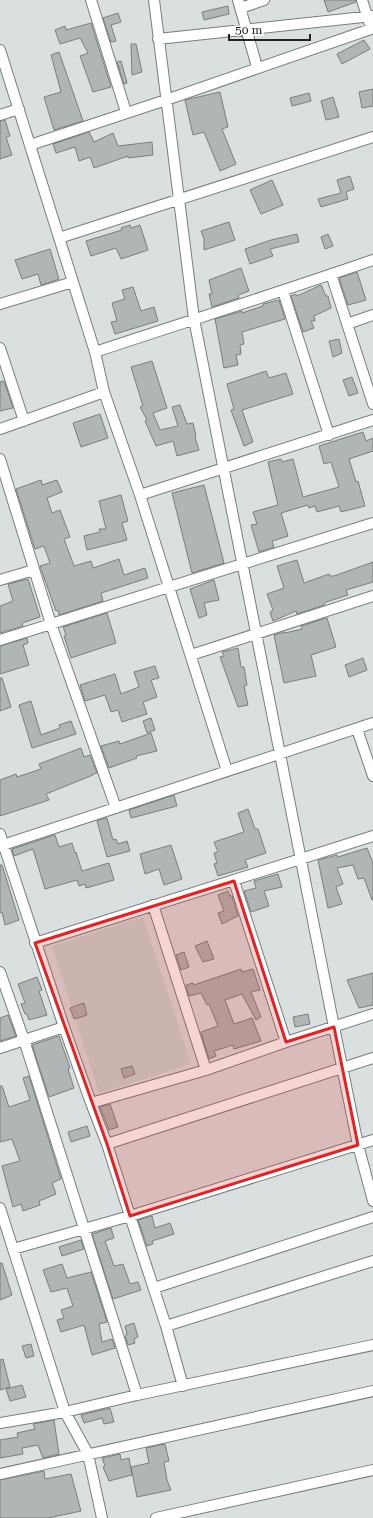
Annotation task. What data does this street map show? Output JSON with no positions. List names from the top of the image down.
{
  "scale_bar": "50 m"
}
